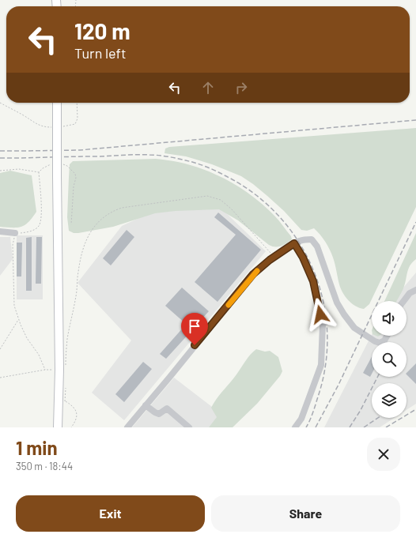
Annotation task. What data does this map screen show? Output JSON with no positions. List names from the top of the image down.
{
  "page": {
    "turn": ["120 m", "Turn left"],
    "heading": ["1 min", "350 m · 18:44"],
    "buttons": ["Exit", "Share"]
  }
}
